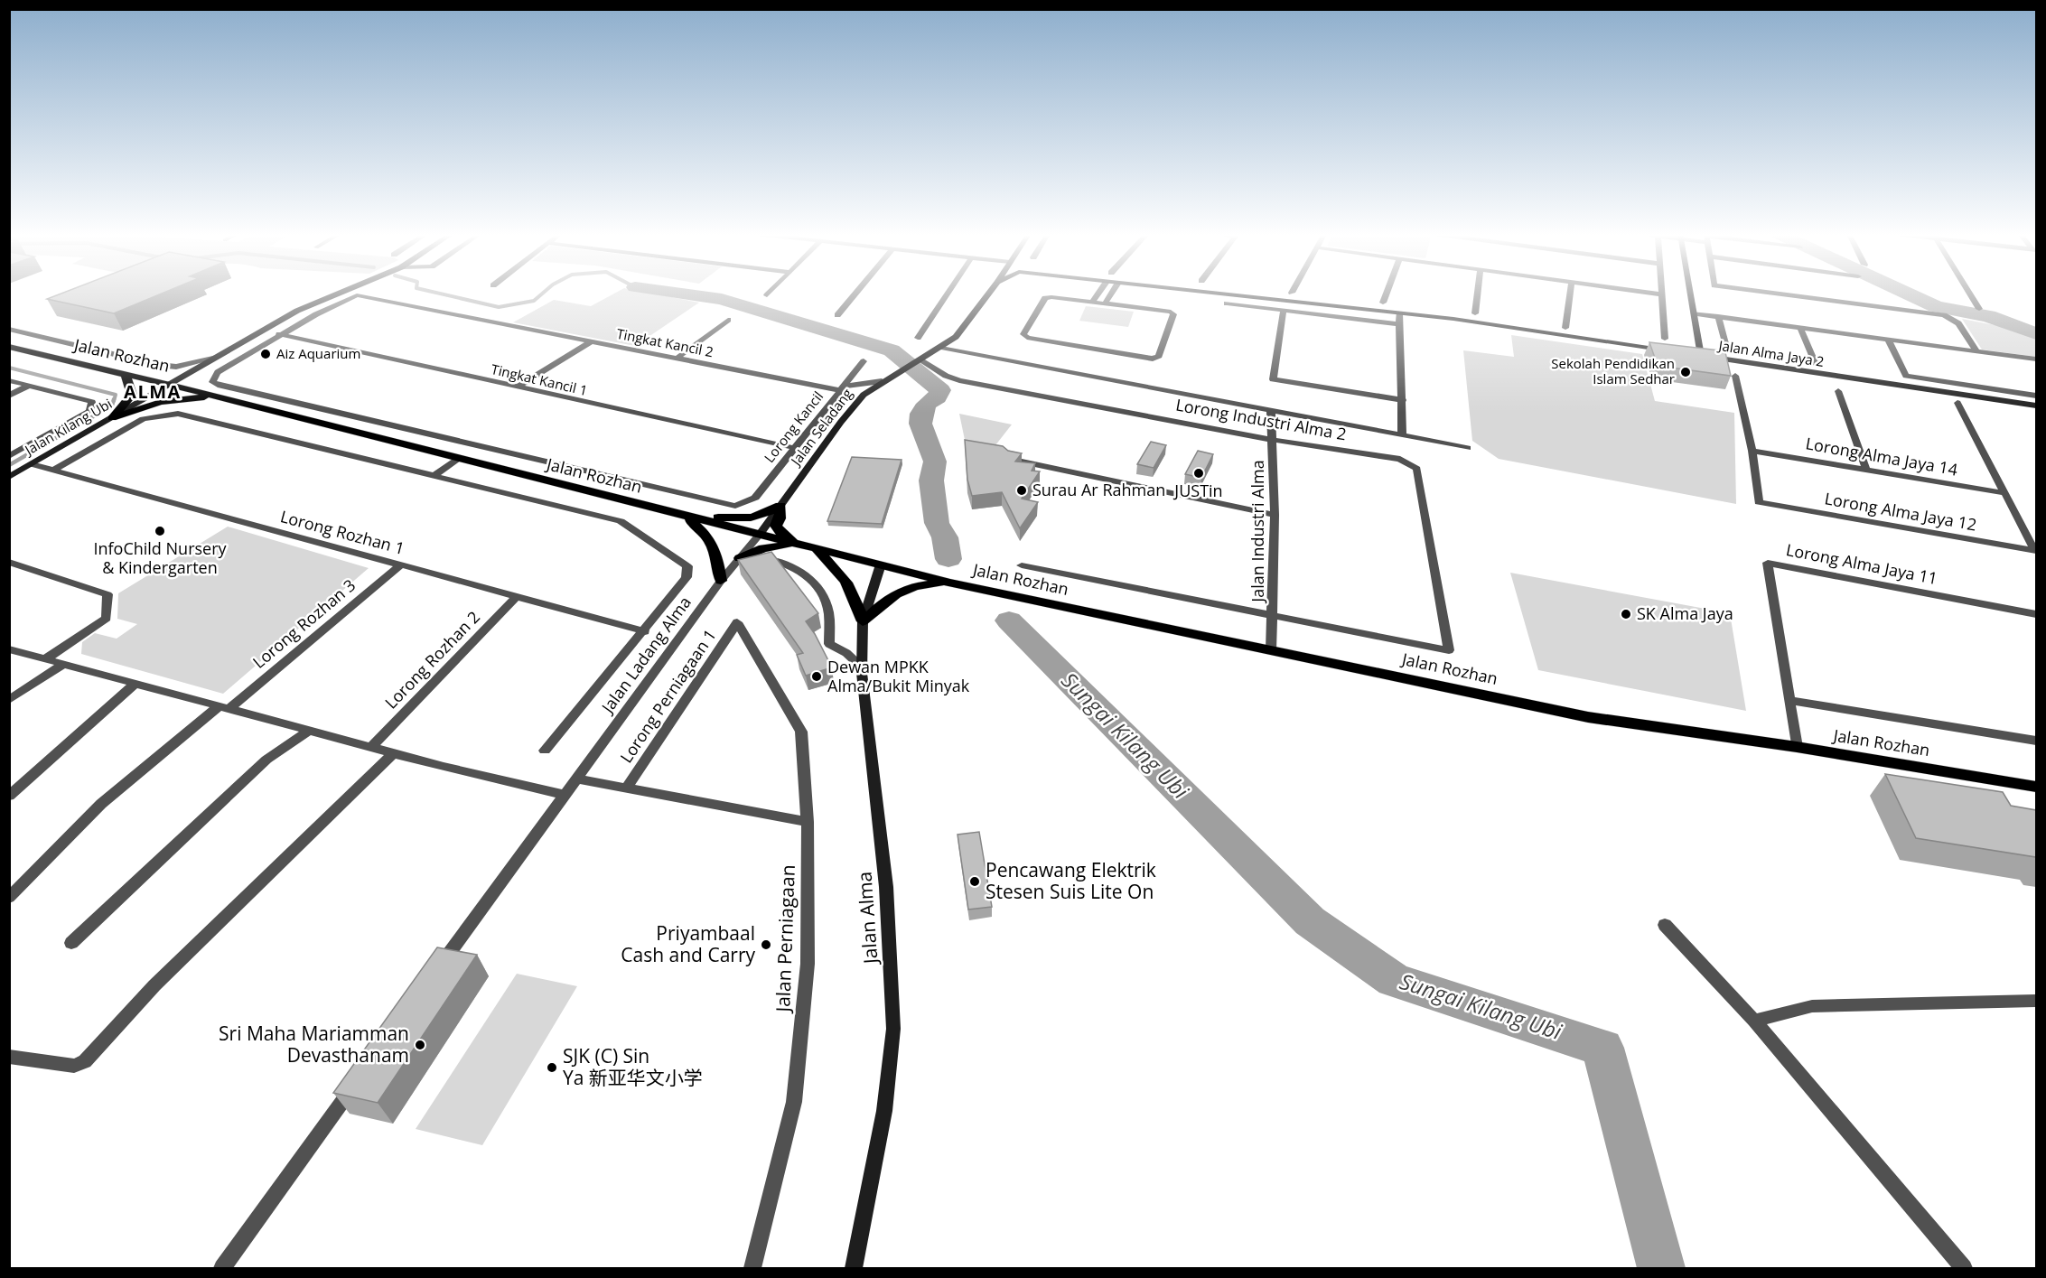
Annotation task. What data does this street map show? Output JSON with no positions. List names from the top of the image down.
{
  "streets": {
    "main road": ["Jalan Rozhan"],
    "street": [
      "Tingkat Kancil 2",
      "Jalan Alma Jaya 2",
      "Tingkat Kancil 1",
      "Lorong Industri Alma 2",
      "Jalan Kilang Ubi",
      "Lorong Kancil",
      "Jalan Seladang",
      "Lorong Alma Jaya 14",
      "Lorong Alma Jaya 12",
      "Jalan Industri Alma",
      "Lorong Rozhan 1",
      "Lorong Alma Jaya 11",
      "Lorong Rozhan 3",
      "Jalan Ladang Alma",
      "Lorong Rozhan 2",
      "Lorong Perniagaan 1",
      "Jalan Alma",
      "Jalan Perniagaan"
    ]
  },
  "crossings": [
    ["Tingkat Kancil 2", "Jalan Rozhan"],
    ["Tingkat Kancil 2", "Tingkat Kancil 1"],
    ["Tingkat Kancil 2", "Lorong Kancil"],
    ["Tingkat Kancil 2", "Jalan Seladang"],
    ["Jalan Rozhan", "Tingkat Kancil 1"],
    ["Jalan Rozhan", "Lorong Industri Alma 2"],
    ["Jalan Rozhan", "Jalan Kilang Ubi"],
    ["Jalan Rozhan", "Lorong Kancil"],
    ["Jalan Rozhan", "Jalan Seladang"],
    ["Jalan Rozhan", "Jalan Industri Alma"],
    ["Jalan Rozhan", "Lorong Alma Jaya 11"],
    ["Jalan Rozhan", "Jalan Ladang Alma"],
    ["Jalan Rozhan", "Jalan Alma"],
    ["Tingkat Kancil 1", "Lorong Kancil"],
    ["Lorong Industri Alma 2", "Jalan Seladang"],
    ["Lorong Industri Alma 2", "Jalan Industri Alma"],
    ["Jalan Kilang Ubi", "Lorong Rozhan 1"],
    ["Jalan Seladang", "Jalan Ladang Alma"],
    ["Lorong Alma Jaya 14", "Lorong Alma Jaya 12"],
    ["Lorong Rozhan 1", "Lorong Rozhan 3"],
    ["Lorong Rozhan 1", "Lorong Rozhan 2"],
    ["Lorong Perniagaan 1", "Jalan Perniagaan"]
  ],
  "districts": ["ALMA"],
  "water": ["Sungai Kilang Ubi"],
  "places": [
    "Aiz Aquarium",
    "Sekolah Pendidikan Islam Sedhar",
    "JUSTin",
    "Surau Ar Rahman",
    "InfoChild Nursery & Kindergarten",
    "SK Alma Jaya",
    "Dewan MPKK Alma/Bukit Minyak",
    "Pencawang Elektrik Stesen Suis Lite On",
    "Priyambaal Cash and Carry",
    "Sri Maha Mariamman Devasthanam",
    "SJK (C) Sin Ya 新亚华文小学"
  ]
}
